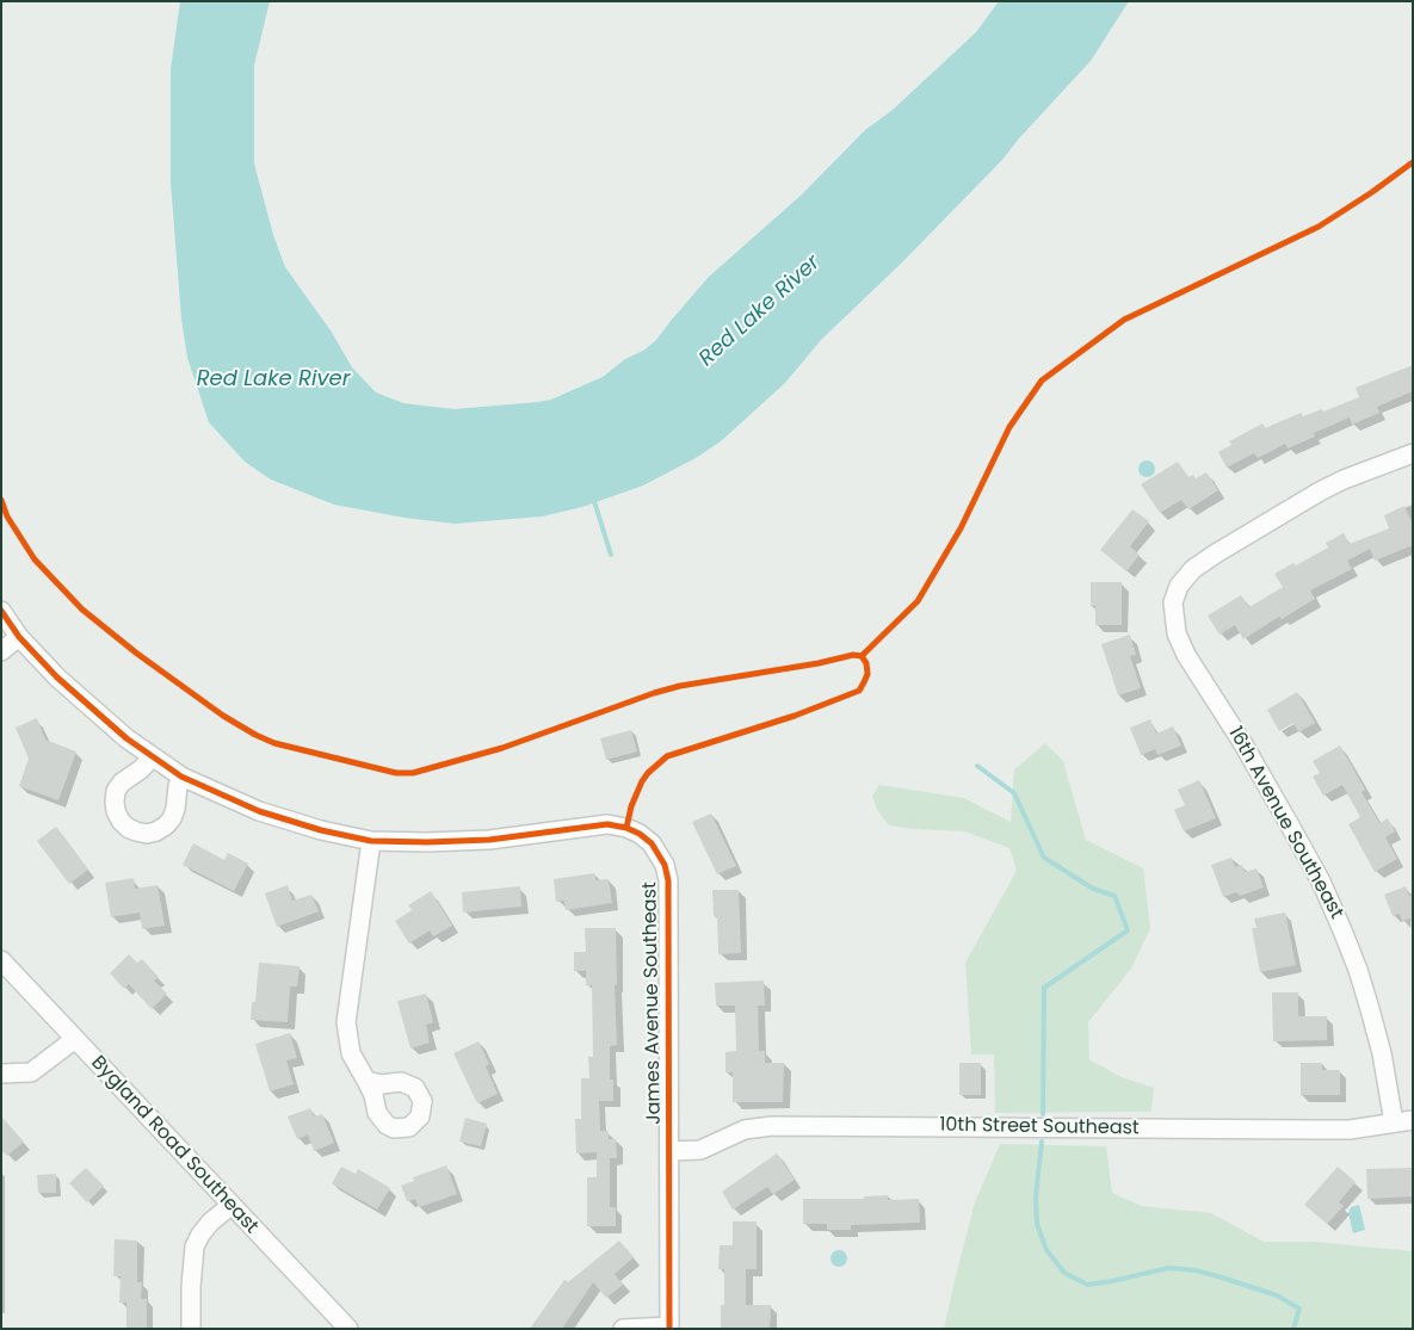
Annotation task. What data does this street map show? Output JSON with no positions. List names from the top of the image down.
{
  "streets": {
    "street": [
      "16th Avenue Southeast",
      "James Avenue Southeast",
      "10th Street Southeast",
      "Bygland Road Southeast"
    ]
  },
  "crossings": [
    ["16th Avenue Southeast", "10th Street Southeast"],
    ["James Avenue Southeast", "10th Street Southeast"]
  ],
  "water": ["Red Lake River"]
}
